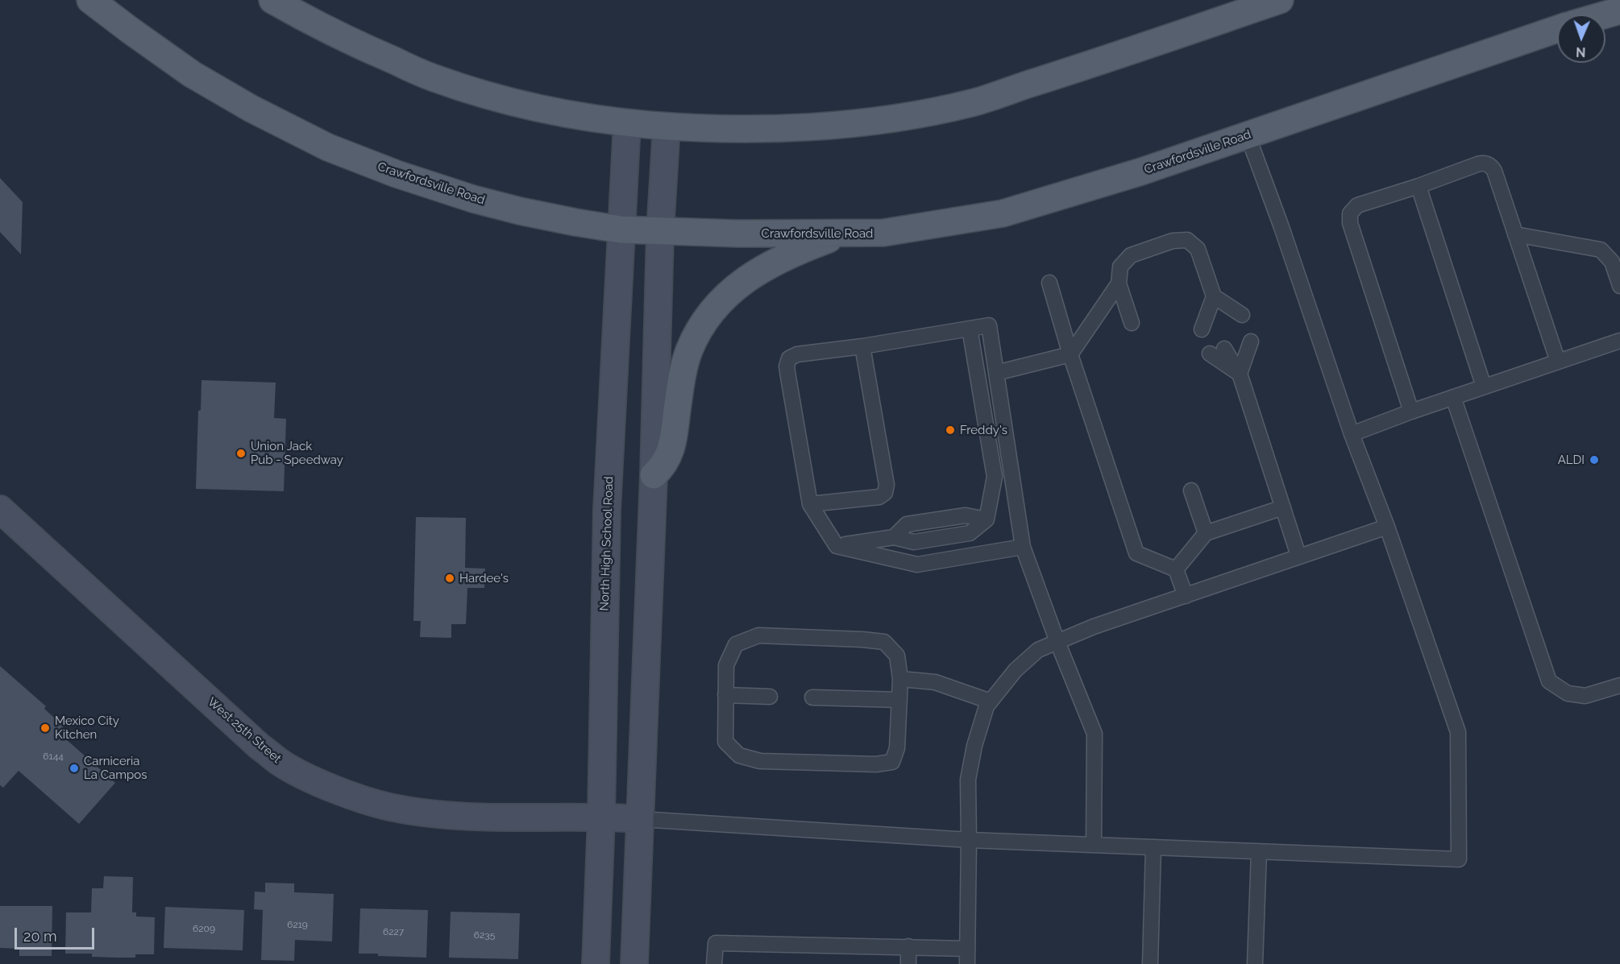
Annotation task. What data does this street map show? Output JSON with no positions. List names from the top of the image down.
{
  "streets": {
    "main road": ["Crawfordsville Road"],
    "street": ["North High School Road", "West 25th Street"]
  },
  "crossings": [
    ["Crawfordsville Road", "North High School Road"],
    ["North High School Road", "West 25th Street"]
  ],
  "places": [
    "Freddy's",
    "Union Jack Pub - Speedway",
    "ALDI",
    "Hardee's",
    "Mexico City Kitchen",
    "Carniceria La Campos"
  ],
  "house_numbers": [
    "6144",
    "6219",
    "6209",
    "6227",
    "6235"
  ],
  "scale_bar": "20 m",
  "north": "bottom"
}
